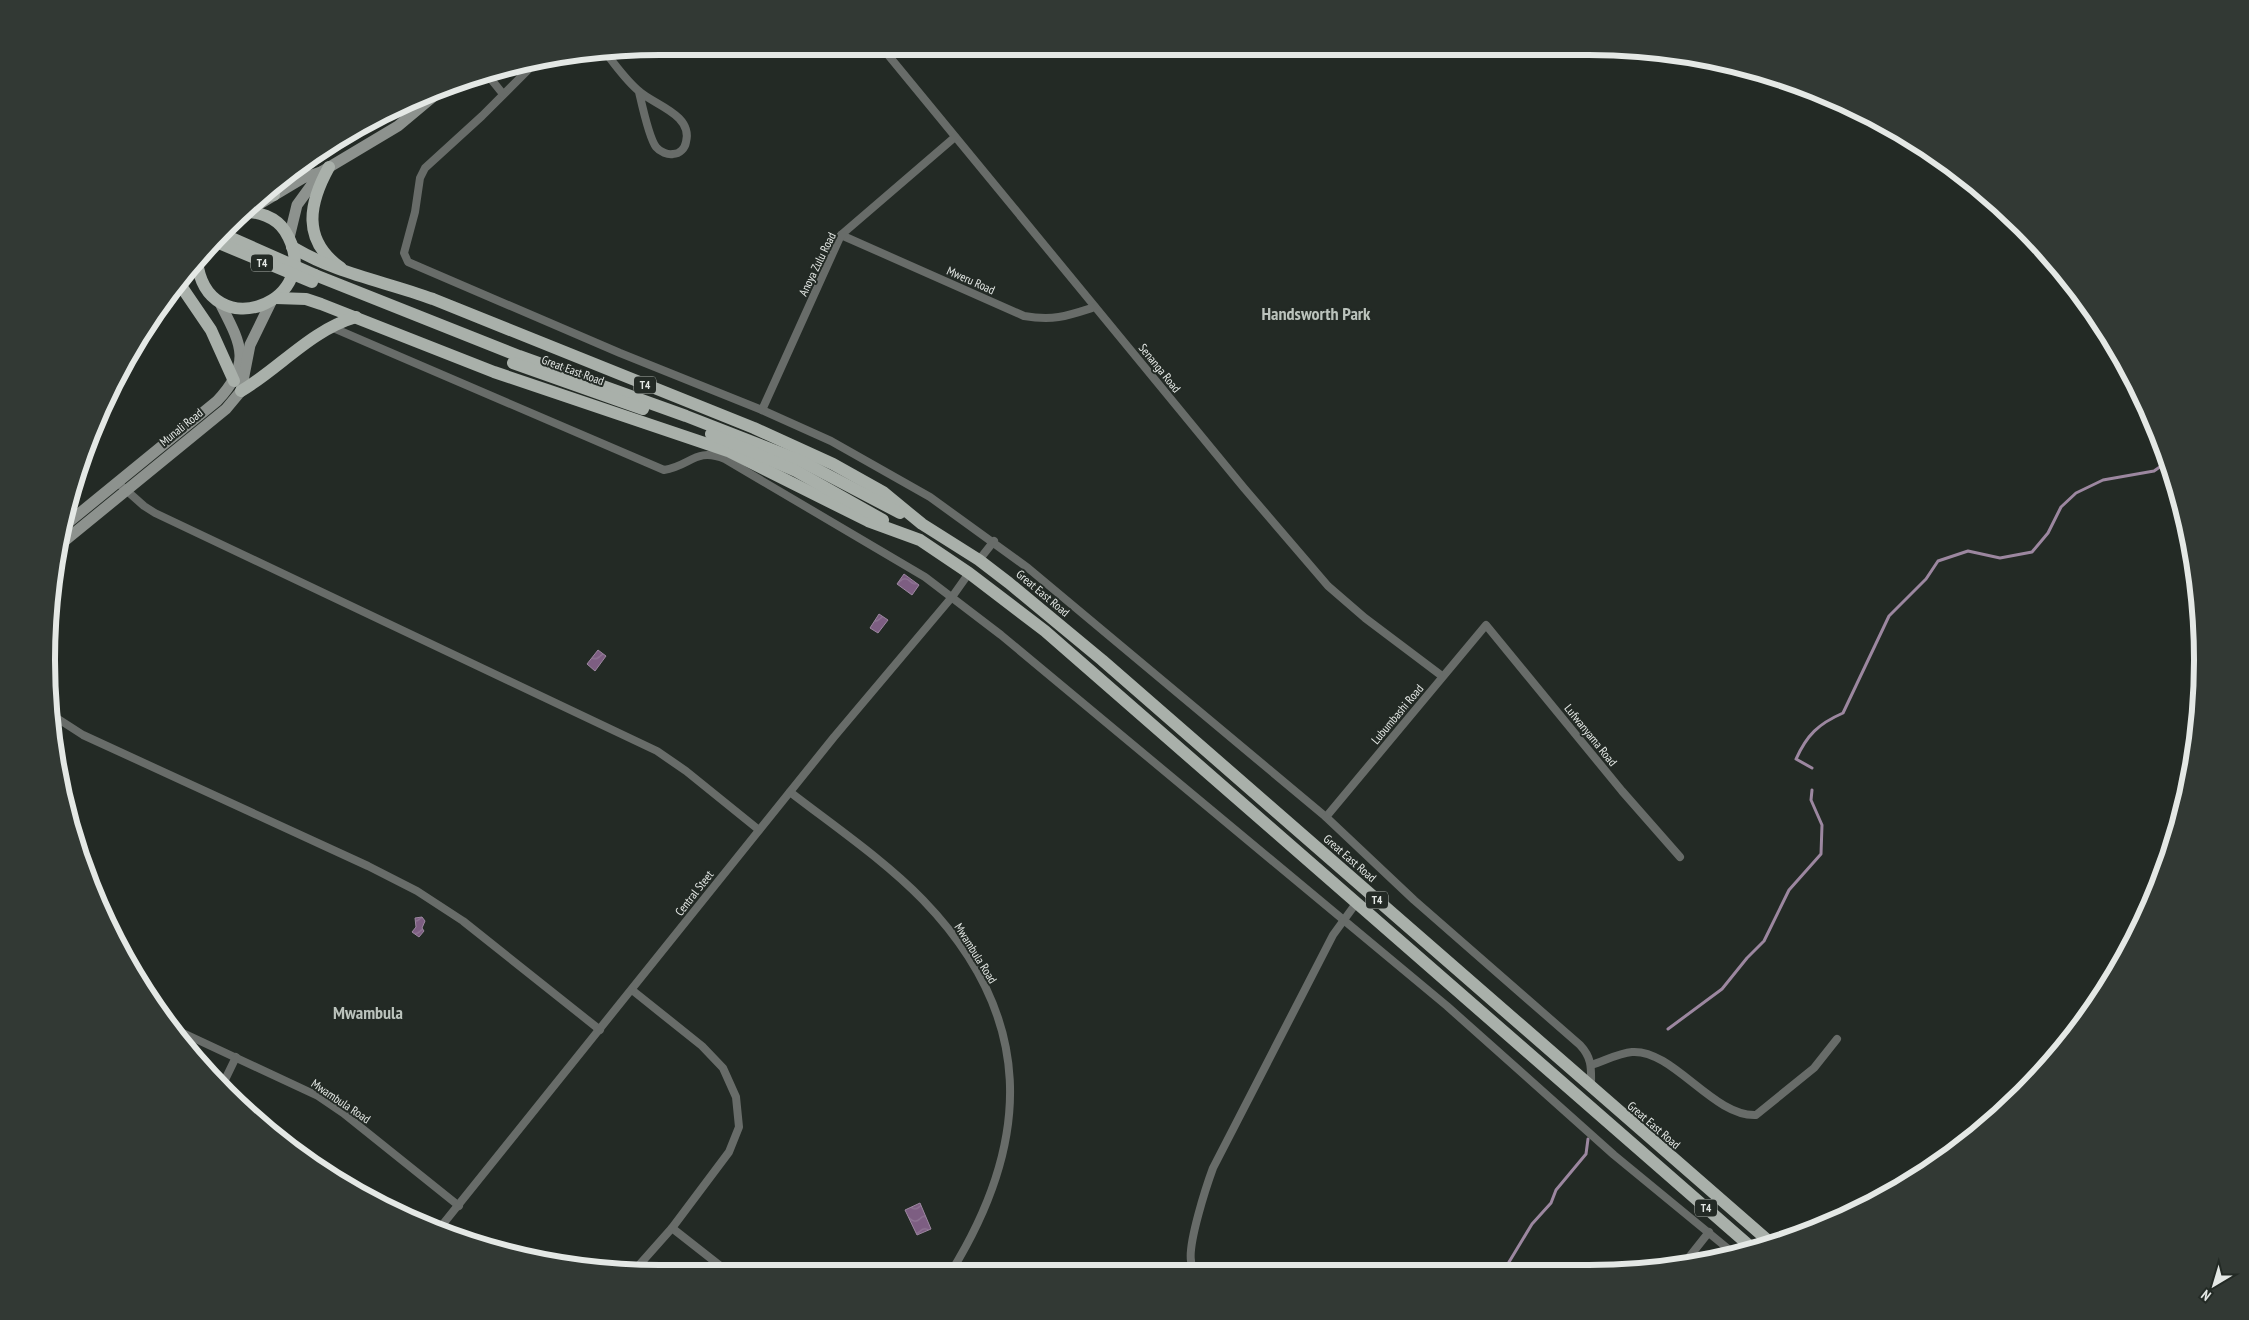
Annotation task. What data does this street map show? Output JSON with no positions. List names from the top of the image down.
{
  "streets": {
    "main road": ["T4", "Great East Road", "Munali Road"],
    "street": [
      "Anoya Zulu Road",
      "Mweru Road",
      "Senanga Road",
      "Lubumbashi Road",
      "Lufwanyama Road",
      "Central Steet",
      "Mwambula Road"
    ]
  },
  "crossings": [
    ["Anoya Zulu Road", "Mweru Road"],
    ["Anoya Zulu Road", "Senanga Road"],
    ["Mweru Road", "Senanga Road"],
    ["Senanga Road", "Lubumbashi Road"],
    ["Great East Road", "Munali Road"],
    ["Great East Road", "Central Steet"],
    ["Lubumbashi Road", "Lufwanyama Road"],
    ["Central Steet", "Mwambula Road"]
  ],
  "districts": ["Handsworth Park", "Mwambula"],
  "north": "bottom left"
}
